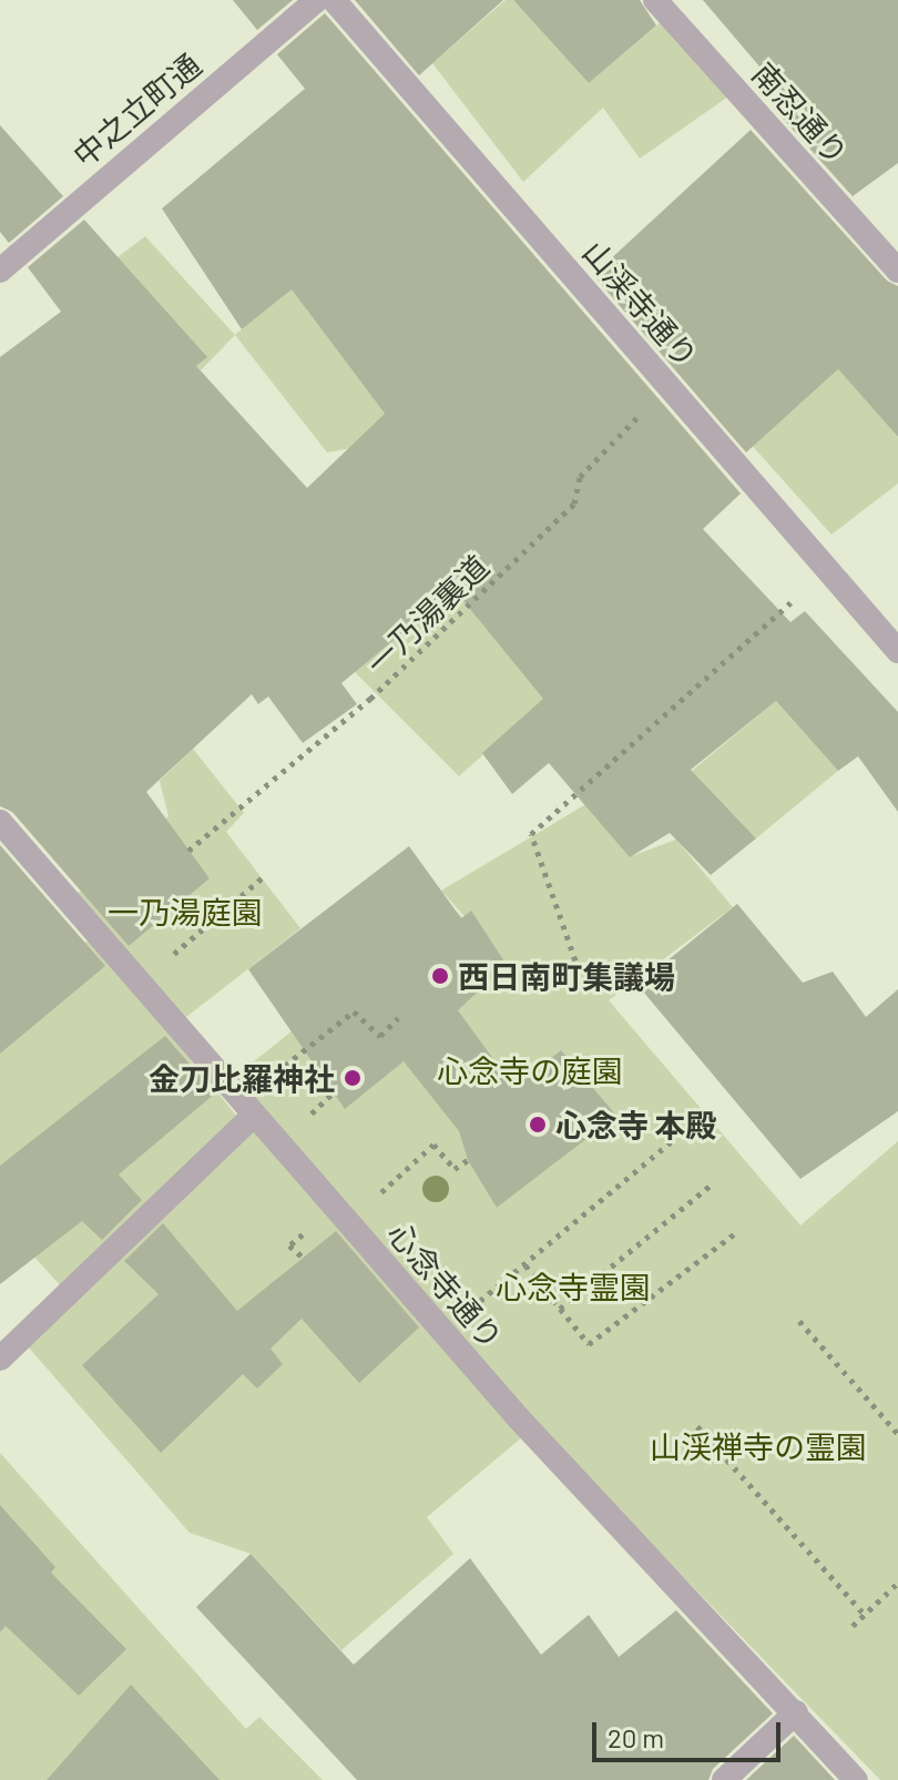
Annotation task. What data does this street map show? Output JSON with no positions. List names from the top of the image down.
{
  "streets": {
    "street": [
      "中之立町通",
      "南忍通り",
      "山渓寺通り",
      "心念寺通り"
    ],
    "path": ["一乃湯裏道"]
  },
  "crossings": [
    ["山渓寺通り", "一乃湯裏道"]
  ],
  "parks": [
    "一乃湯庭園",
    "心念寺の庭園",
    "心念寺霊園",
    "山渓禅寺の霊園"
  ],
  "places": ["西日南町集議場", "金刀比羅神社", "心念寺 本殿"],
  "scale_bar": "20 m"
}
